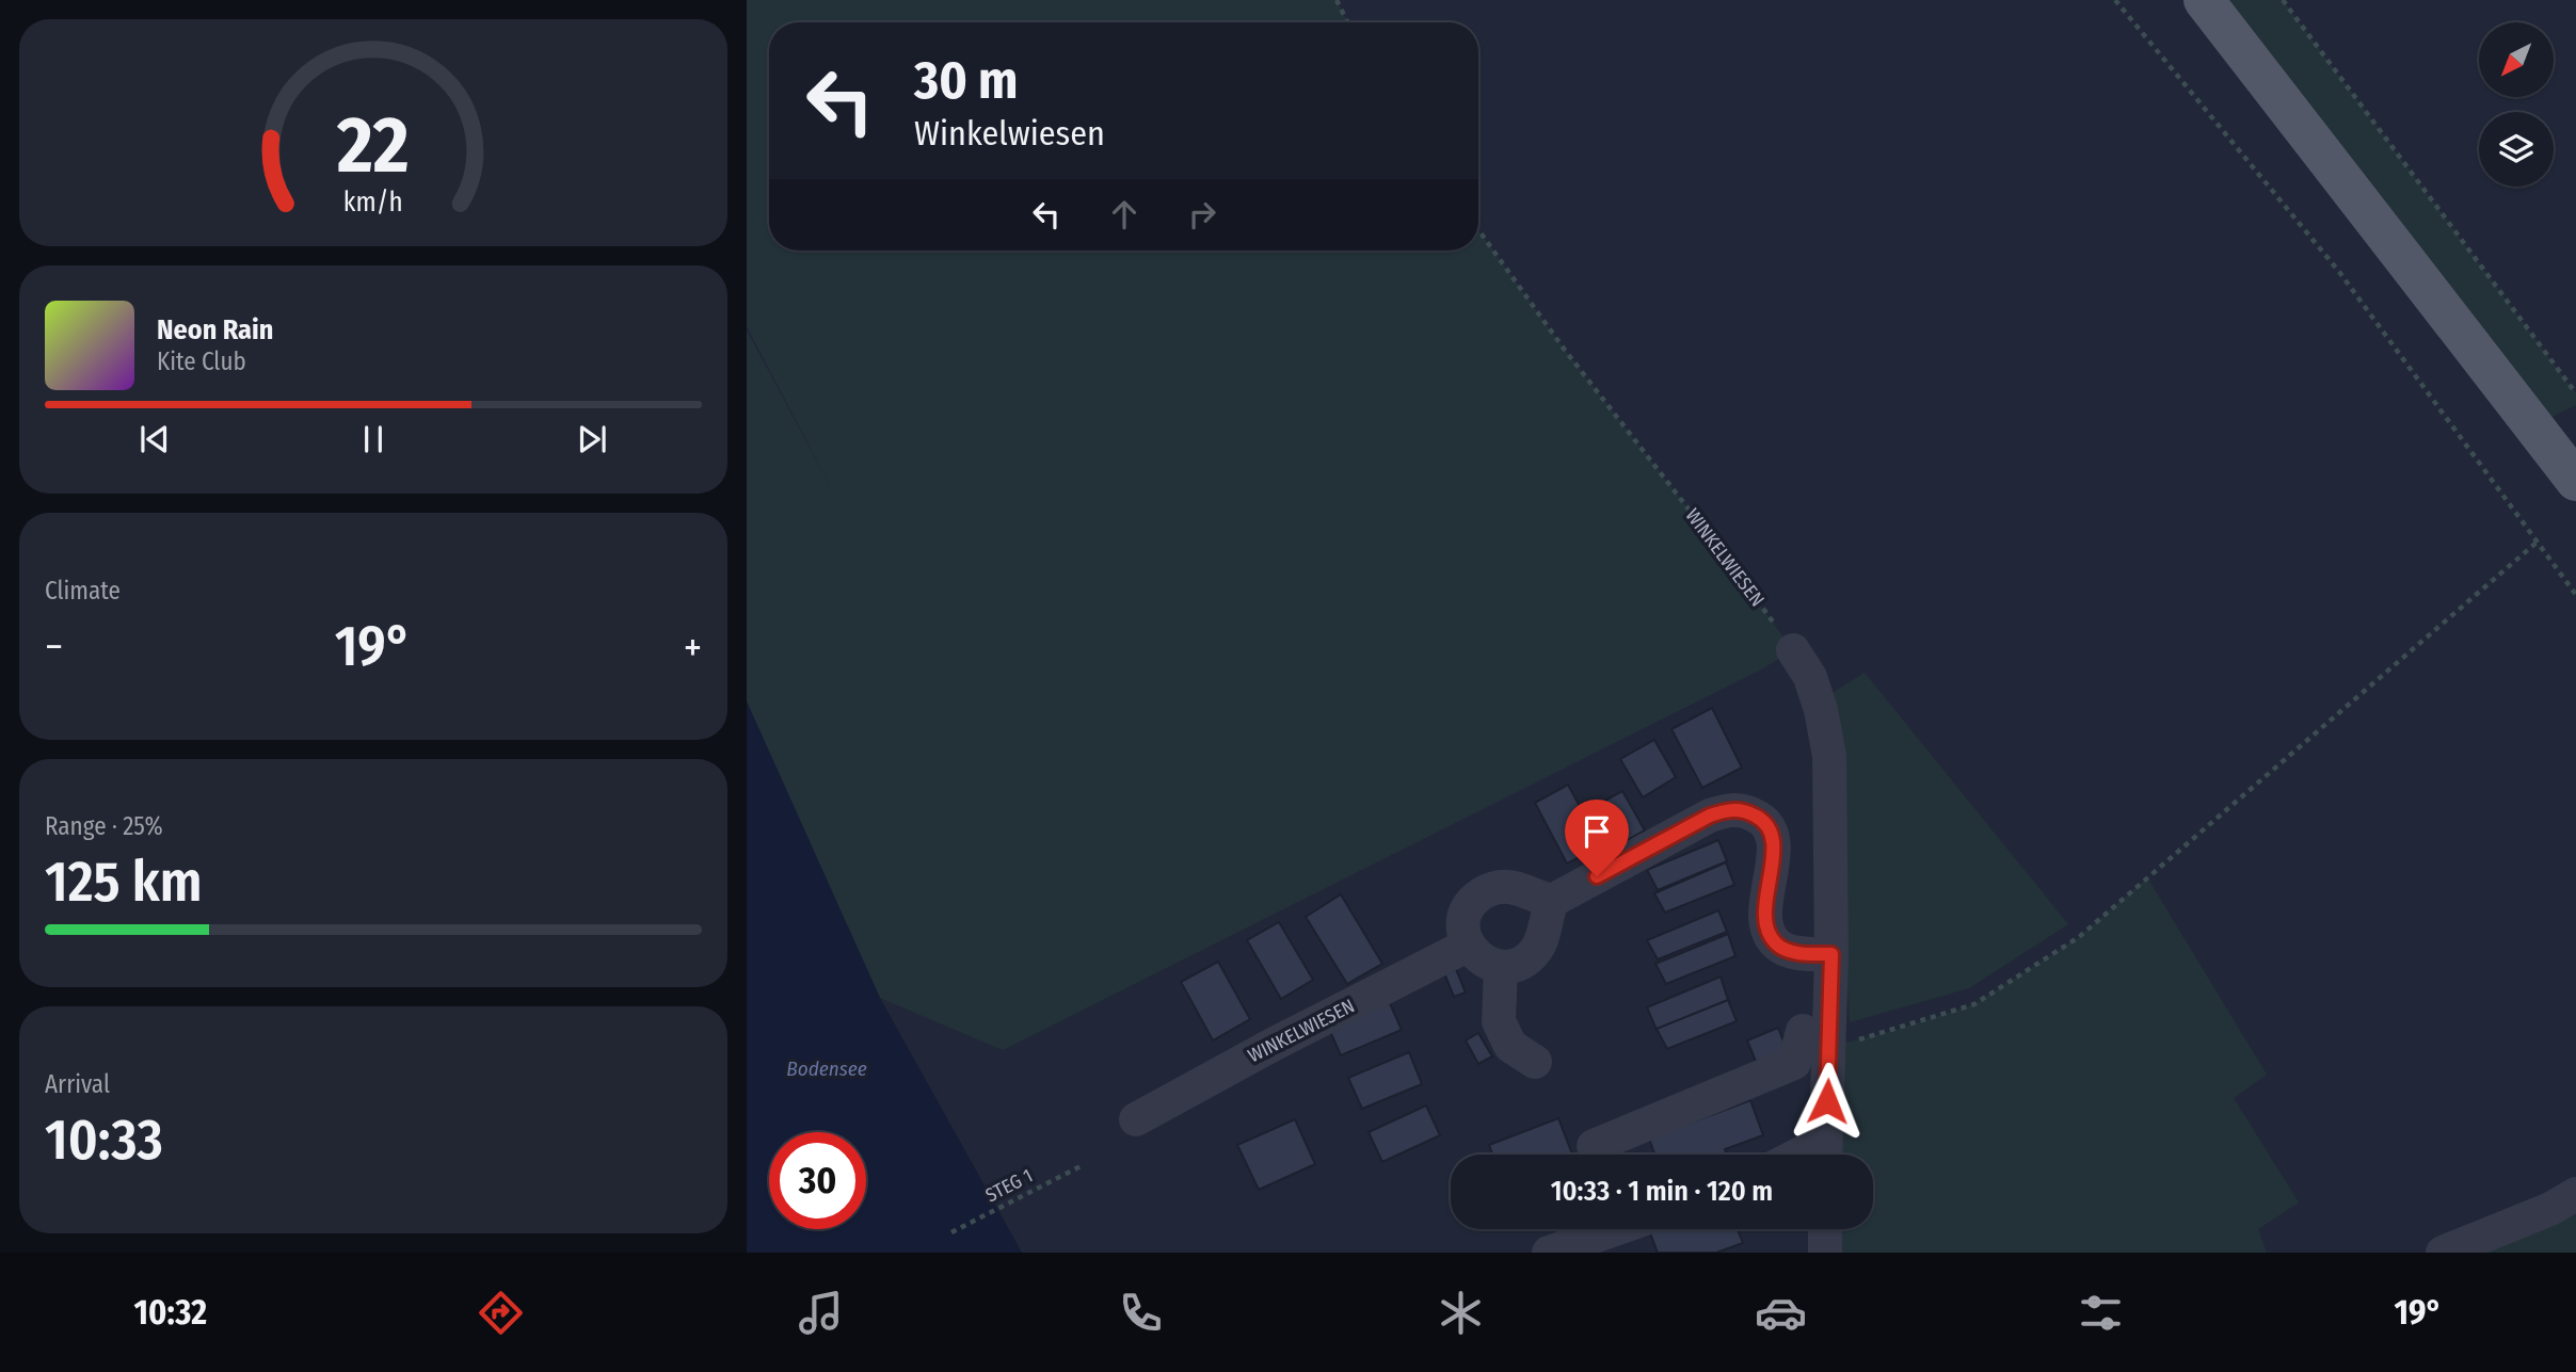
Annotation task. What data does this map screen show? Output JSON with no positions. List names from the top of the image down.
{
  "streets": {
    "street": ["WINKELWIESEN"],
    "path": ["STEG 1"]
  },
  "water": ["Bodensee"],
  "north": "bottom left",
  "page": {
    "turn": ["30 m", "Winkelwiesen"],
    "song": ["Neon Rain", "Kite Club"],
    "tile": [
      "Climate",
      ["Range · 25%", "125 km"],
      ["Arrival", "10:33"]
    ],
    "heat": ["−", "19°", "+"],
    "limit": "30",
    "trip": "10:33 · 1 min · 120 m",
    "tabs": ["10:32", "19°"],
    "gauge": ["22", "km/h"]
  }
}
